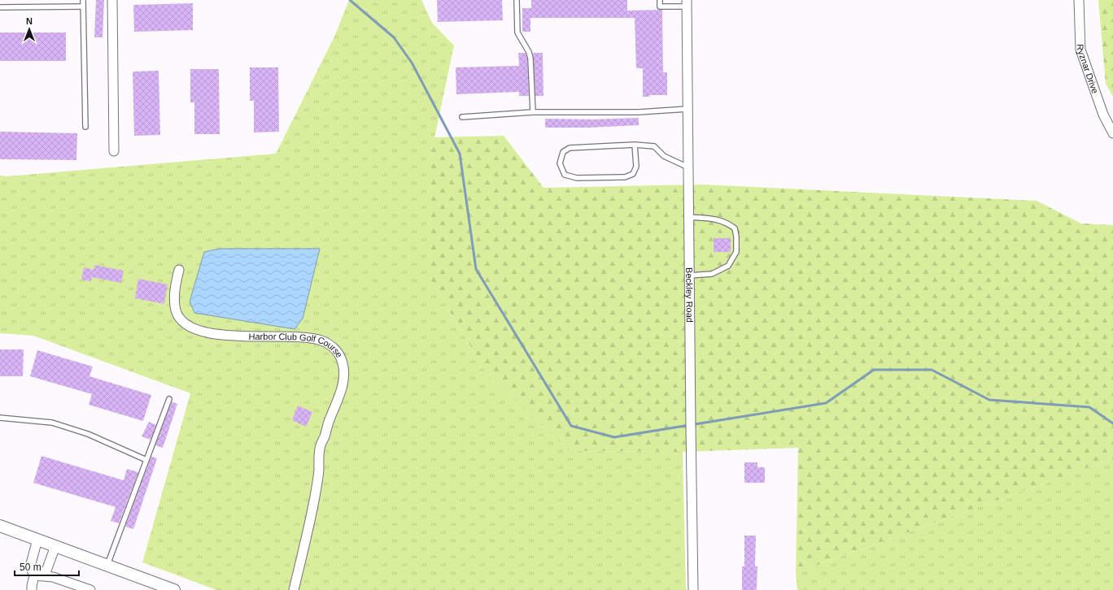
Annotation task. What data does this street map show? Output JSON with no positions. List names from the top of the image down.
{
  "streets": {
    "street": ["Ryznar Drive", "Beckley Road", "Harbor Club Golf Course"]
  },
  "scale_bar": "50 m",
  "north": "top"
}
